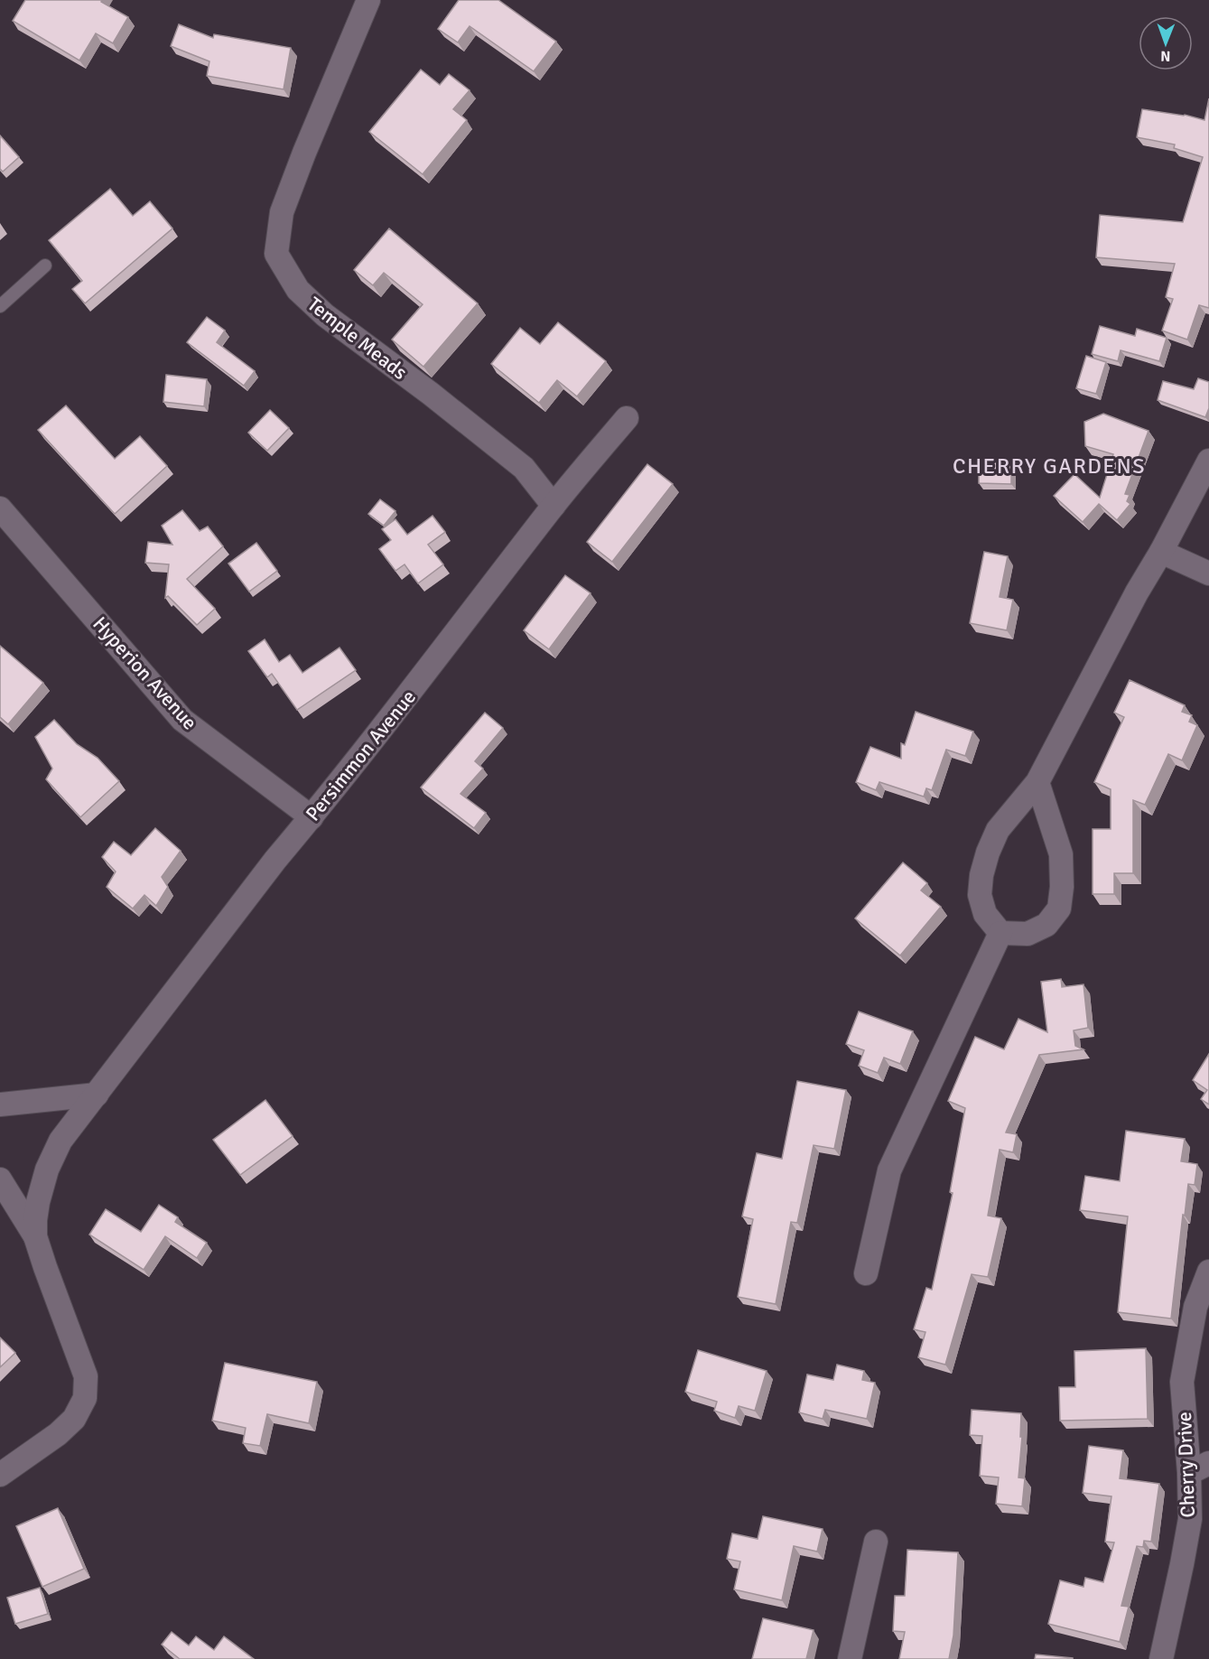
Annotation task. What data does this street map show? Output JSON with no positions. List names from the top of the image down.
{
  "streets": {
    "street": [
      "Temple Meads",
      "Hyperion Avenue",
      "Persimmon Avenue",
      "Cherry Drive"
    ]
  },
  "crossings": [
    ["Temple Meads", "Persimmon Avenue"],
    ["Hyperion Avenue", "Persimmon Avenue"]
  ],
  "districts": ["CHERRY GARDENS"],
  "north": "bottom"
}
